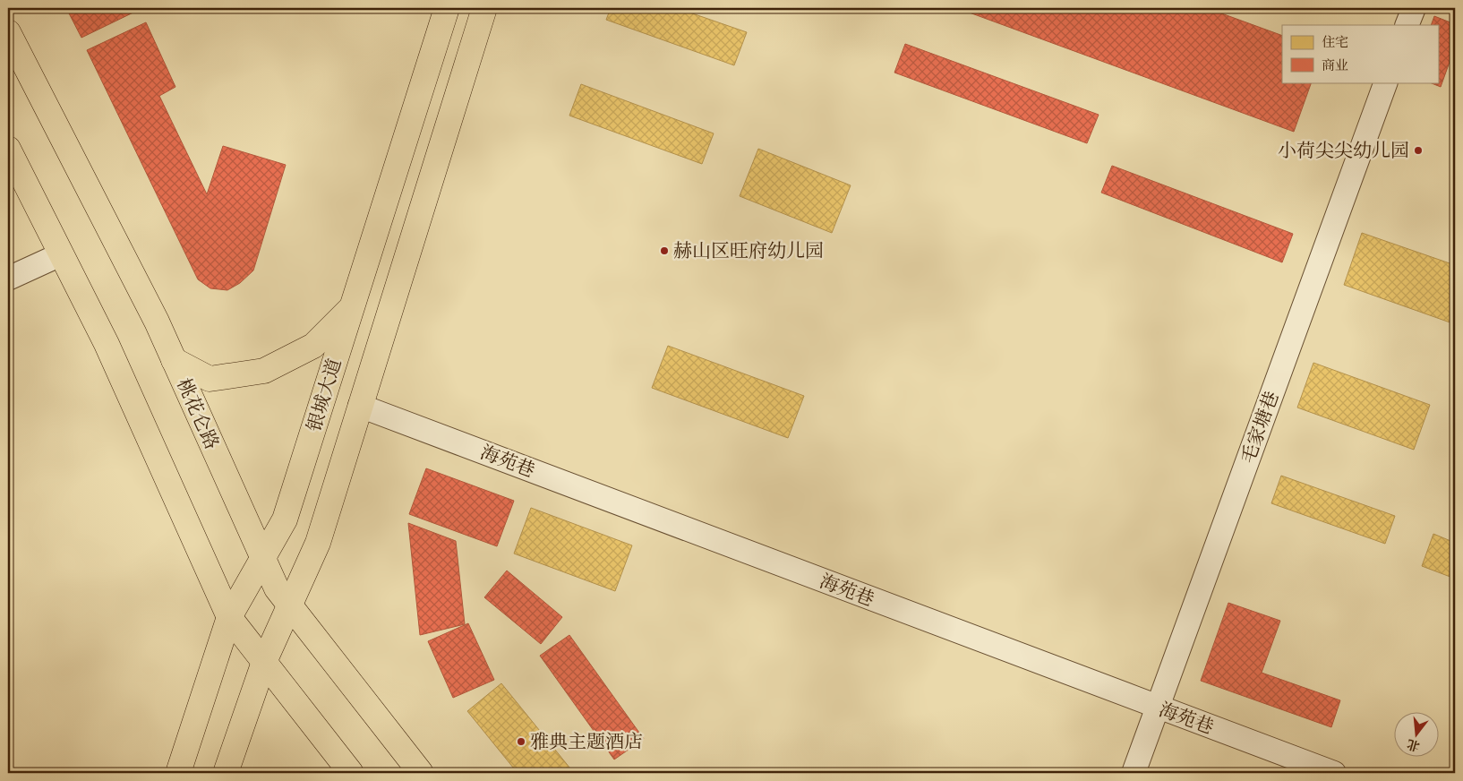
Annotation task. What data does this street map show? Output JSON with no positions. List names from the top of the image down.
{
  "streets": {
    "main road": ["银城大道", "桃花仑路"],
    "street": ["毛家塘巷", "海苑巷"]
  },
  "crossings": [
    ["银城大道", "桃花仑路"],
    ["银城大道", "海苑巷"],
    ["毛家塘巷", "海苑巷"]
  ],
  "places": ["小荷尖尖幼儿园", "赫山区旺府幼儿园", "雅典主题酒店"],
  "legend": ["住宅", "商业"],
  "north": "bottom"
}
